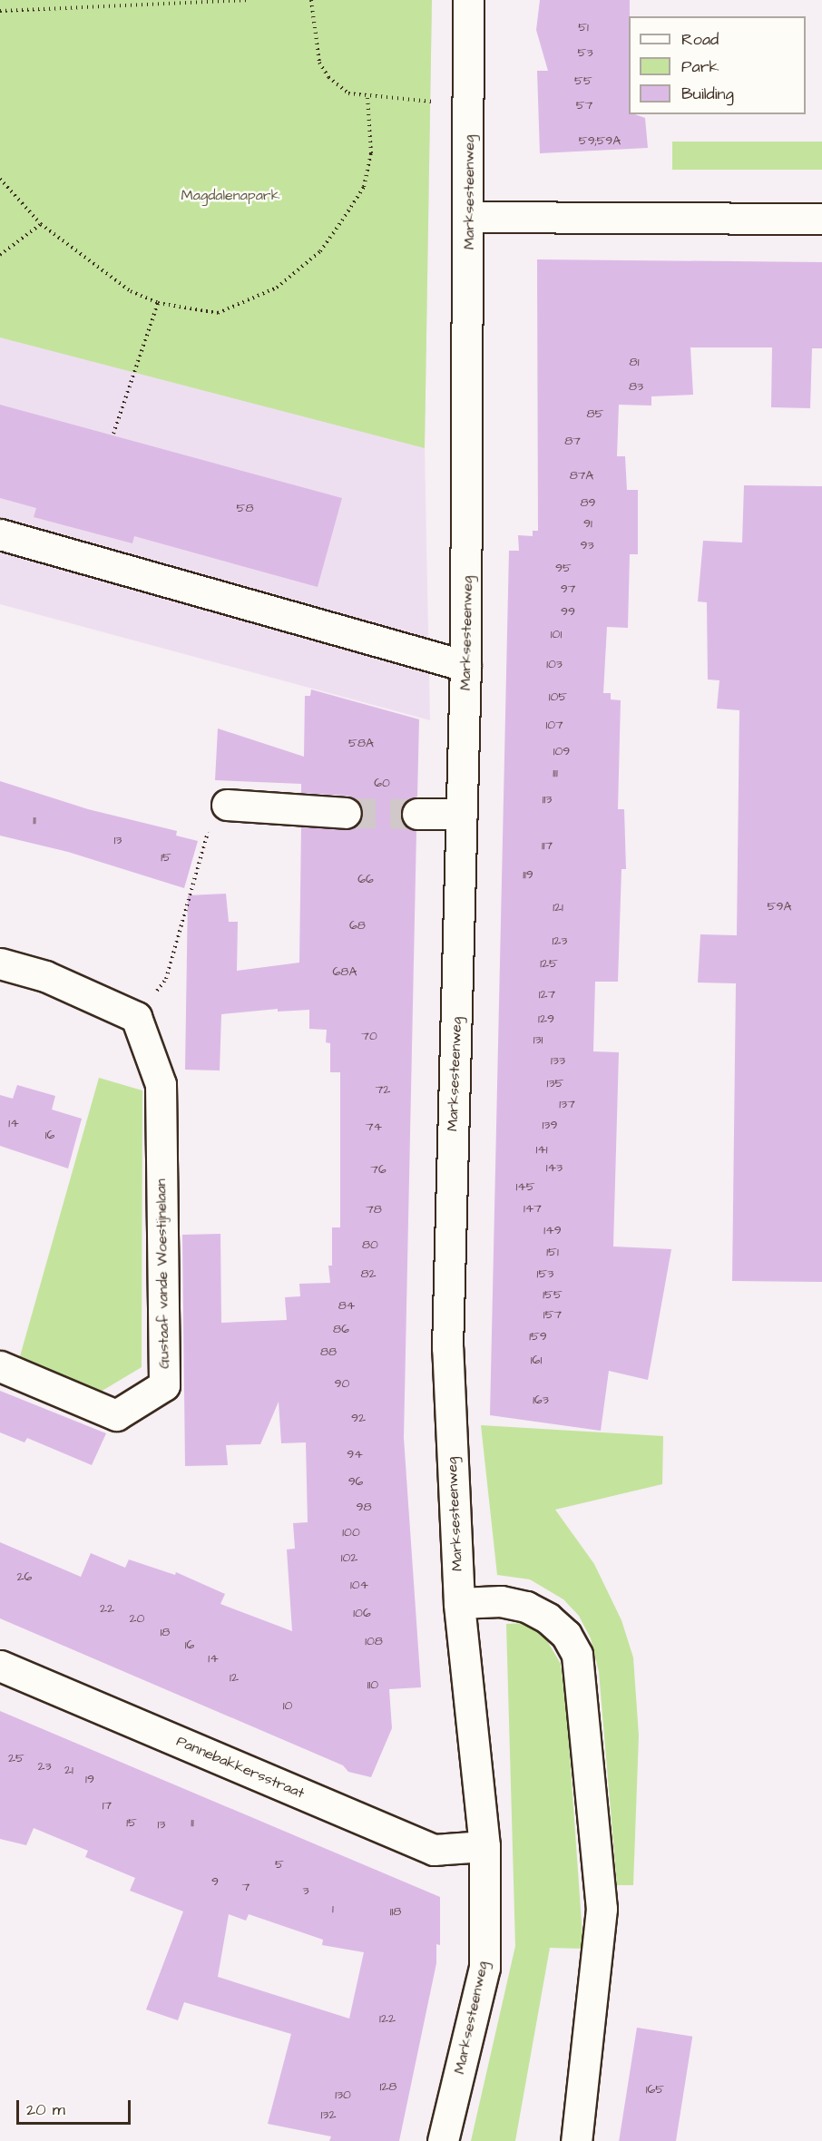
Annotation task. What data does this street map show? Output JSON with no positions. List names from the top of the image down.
{
  "streets": {
    "street": ["Marksesteenweg", "Gustaaf vande Woestijnelaan", "Pannebakkersstraat"]
  },
  "crossings": [
    ["Marksesteenweg", "Pannebakkersstraat"]
  ],
  "parks": ["Magdalenapark"],
  "house_numbers": [
    "51",
    "53",
    "55",
    "57",
    "59;59A",
    "81",
    "83",
    "85",
    "87",
    "87A",
    "89",
    "58",
    "91",
    "93",
    "95",
    "97",
    "99",
    "101",
    "103",
    "105",
    "107",
    "58A",
    "109",
    "111",
    "60",
    "113",
    "11",
    "13",
    "117",
    "15",
    "119",
    "66",
    "59A",
    "121",
    "68",
    "123",
    "125",
    "68A",
    "127",
    "129",
    "70",
    "131",
    "133",
    "135",
    "72",
    "137",
    "14",
    "139",
    "74",
    "16",
    "141",
    "143",
    "76",
    "145",
    "147",
    "78",
    "149",
    "80",
    "151",
    "82",
    "153",
    "155",
    "84",
    "157",
    "86",
    "159",
    "88",
    "161",
    "90",
    "163",
    "92",
    "94",
    "96",
    "98",
    "100",
    "102",
    "26",
    "104",
    "22",
    "106",
    "20",
    "18",
    "108",
    "16",
    "14",
    "12",
    "110",
    "10",
    "25",
    "23",
    "21",
    "19",
    "17",
    "15",
    "11",
    "13",
    "5",
    "9",
    "7",
    "3",
    "1",
    "118",
    "122",
    "128",
    "165",
    "130",
    "132"
  ],
  "legend": ["Road", "Park", "Building"],
  "scale_bar": "20 m"
}
